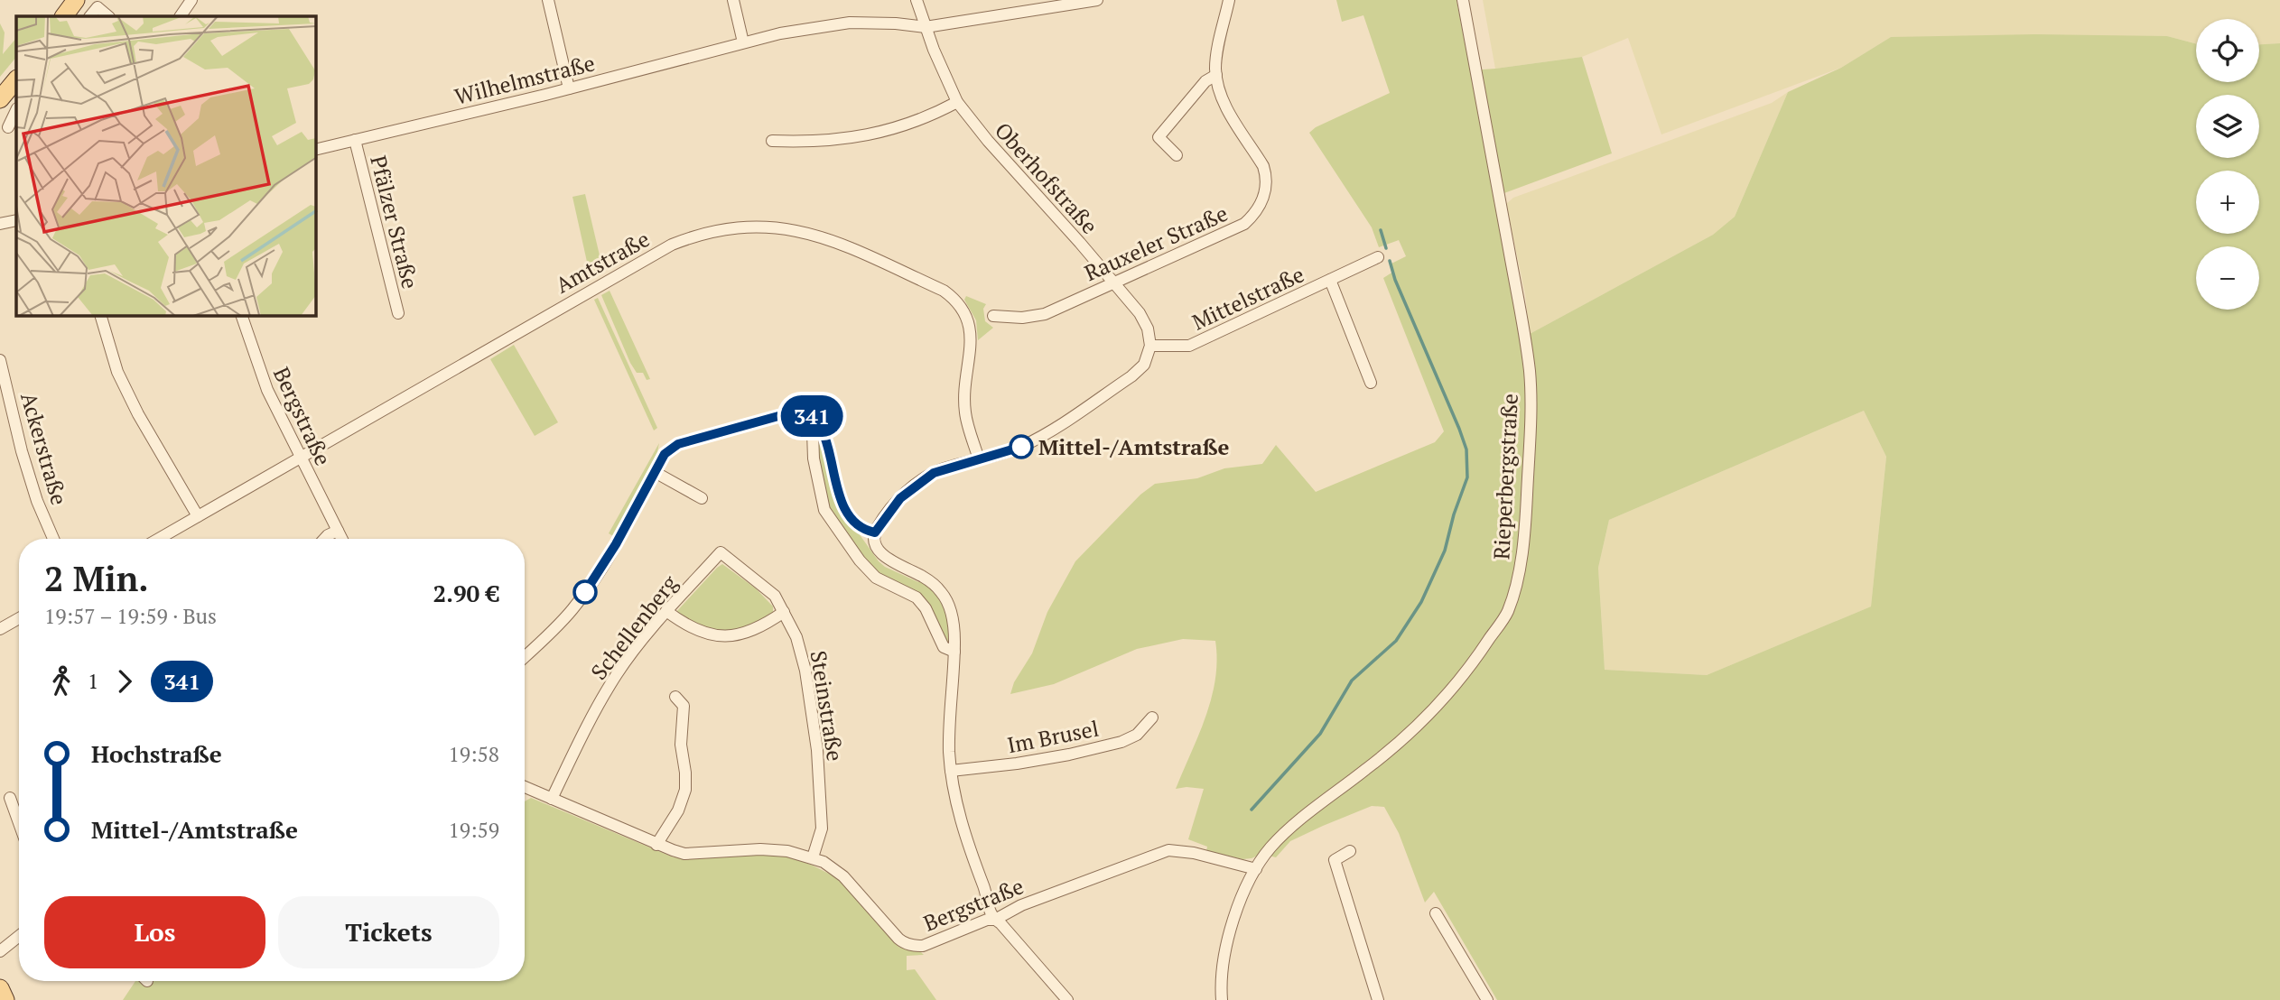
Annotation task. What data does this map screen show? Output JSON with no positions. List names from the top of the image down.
{
  "streets": {
    "street": [
      "Wilhelmstraße",
      "Oberhofstraße",
      "Pfälzer Straße",
      "Rauxeler Straße",
      "Amtstraße",
      "Mittelstraße",
      "Bergstraße",
      "Ackerstraße",
      "Rieperbergstraße",
      "Schellenberg",
      "Steinstraße",
      "Im Brusel"
    ]
  },
  "crossings": [
    ["Wilhelmstraße", "Oberhofstraße"],
    ["Wilhelmstraße", "Pfälzer Straße"],
    ["Oberhofstraße", "Rauxeler Straße"],
    ["Oberhofstraße", "Mittelstraße"],
    ["Amtstraße", "Bergstraße"],
    ["Bergstraße", "Rieperbergstraße"],
    ["Bergstraße", "Schellenberg"],
    ["Bergstraße", "Steinstraße"],
    ["Schellenberg", "Steinstraße"]
  ],
  "places": ["Mittel-/Amtstraße"],
  "lines": ["bus line 341"],
  "page": {
    "on_map": "341",
    "map_buttons": ["+", "−"],
    "heading": ["2 Min.", "19:57 – 19:59 · Bus", "2.90 €"],
    "legs": ["1", "341"],
    "list": [
      {
        "name": "Hochstraße",
        "value": "19:58"
      },
      {
        "name": "Mittel-/Amtstraße",
        "value": "19:59"
      }
    ],
    "buttons": ["Los", "Tickets"]
  }
}
